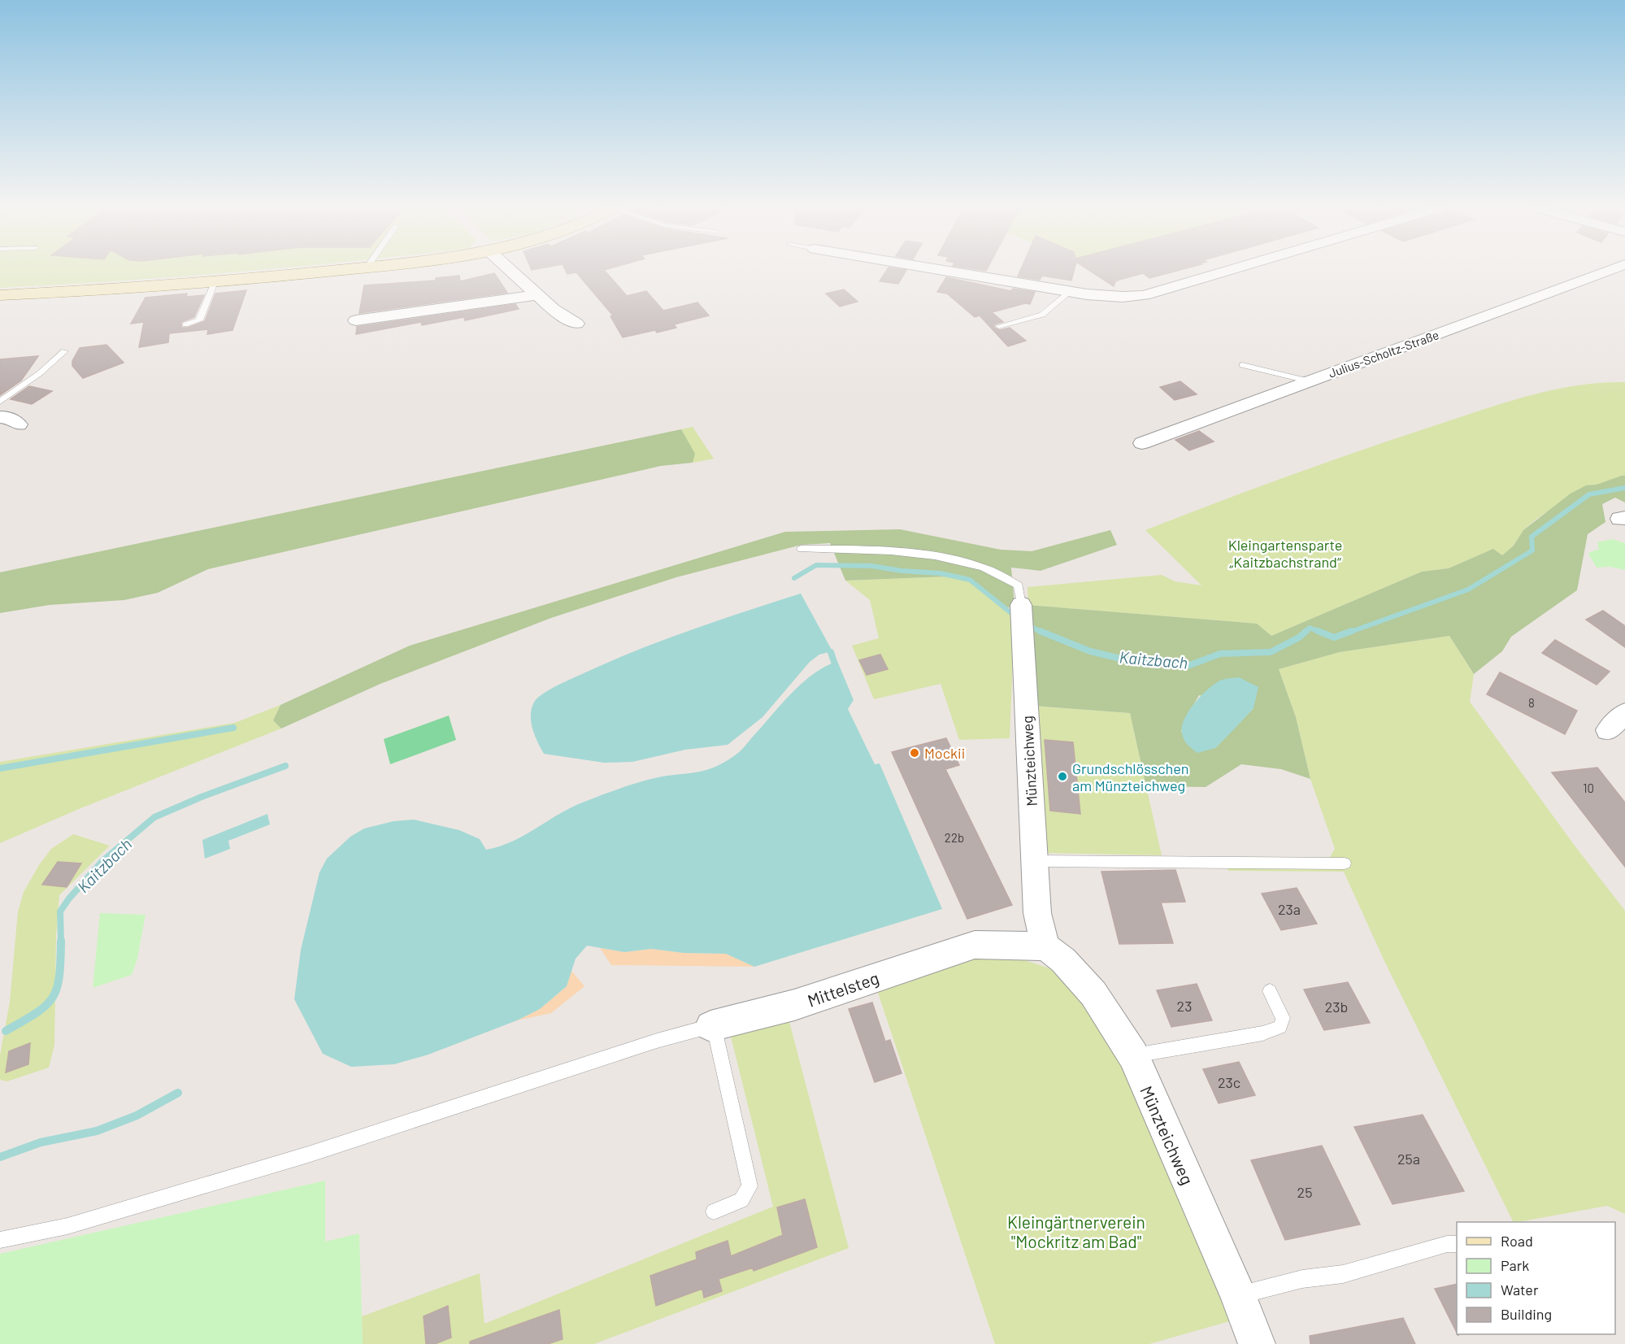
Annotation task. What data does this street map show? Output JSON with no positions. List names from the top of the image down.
{
  "streets": {
    "street": ["Julius-Scholtz-Straße", "Münzteichweg", "Mittelsteg"]
  },
  "crossings": [
    ["Münzteichweg", "Mittelsteg"]
  ],
  "water": ["Kaitzbach"],
  "parks": ["Kleingartensparte „Kaitzbachstrand“", "Kleingärtnerverein \"Mockritz am Bad\""],
  "places": ["Mockii", "Grundschlösschen am Münzteichweg"],
  "house_numbers": [
    "8",
    "10",
    "22b",
    "23a",
    "23",
    "23b",
    "23c",
    "25a",
    "25"
  ],
  "legend": [
    "Road",
    "Park",
    "Water",
    "Building"
  ]
}
